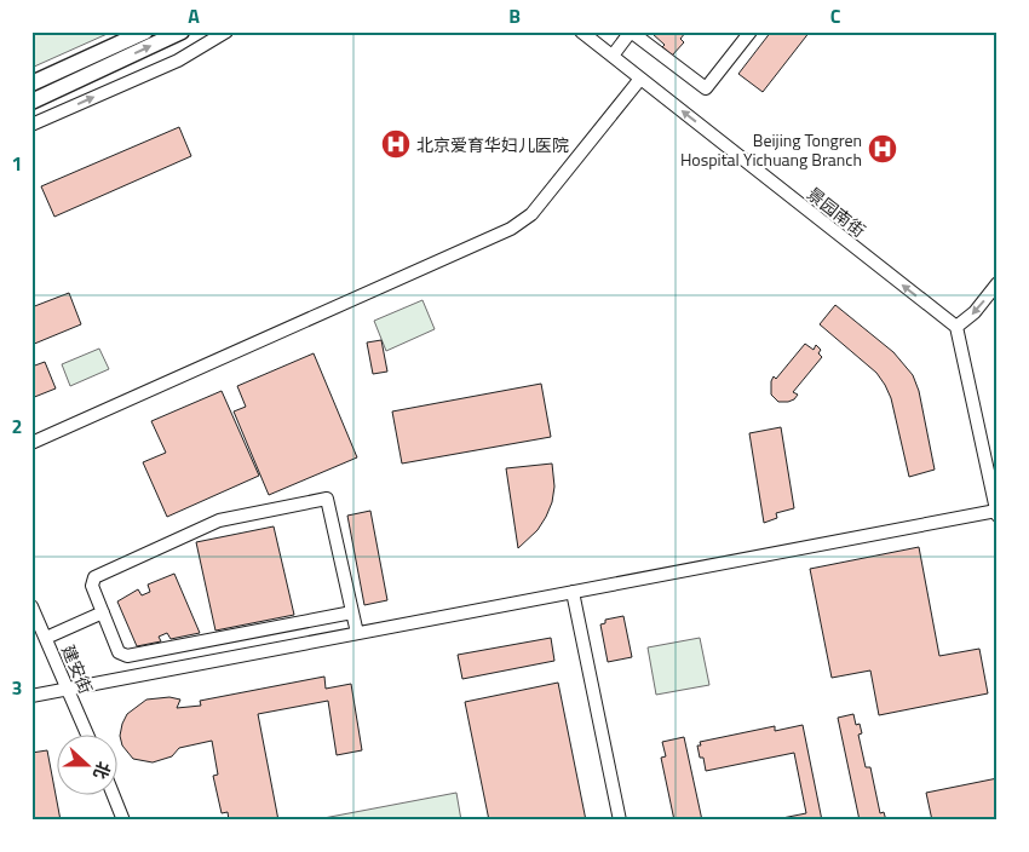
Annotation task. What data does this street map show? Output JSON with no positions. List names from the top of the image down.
{
  "streets": {
    "street": ["景园南街", "建安街"]
  },
  "one_way": ["景园南街"],
  "places": {
    "hospital": ["北京爱育华妇儿医院", "Beijing Tongren Hospital Yichuang Branch"]
  },
  "north": "right",
  "grid": {
    "columns": ["A", "B", "C"],
    "rows": ["1", "2", "3"]
  }
}
